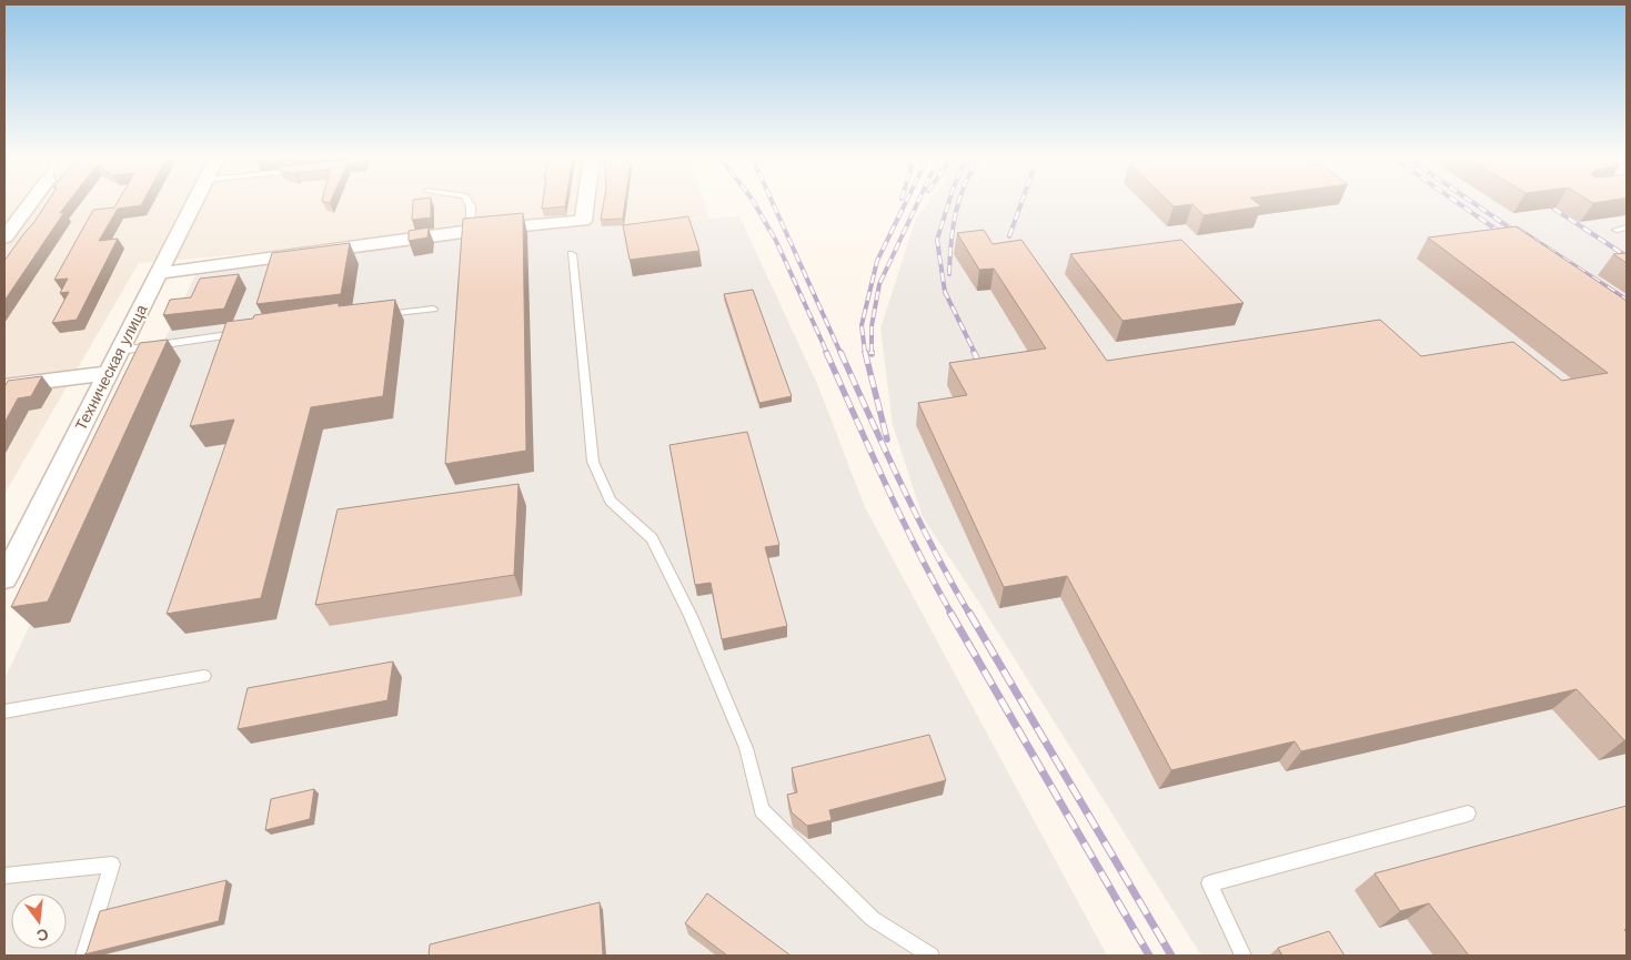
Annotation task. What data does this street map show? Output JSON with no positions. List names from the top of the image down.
{
  "streets": {
    "street": ["Техническая улица"]
  },
  "north": "bottom"
}
